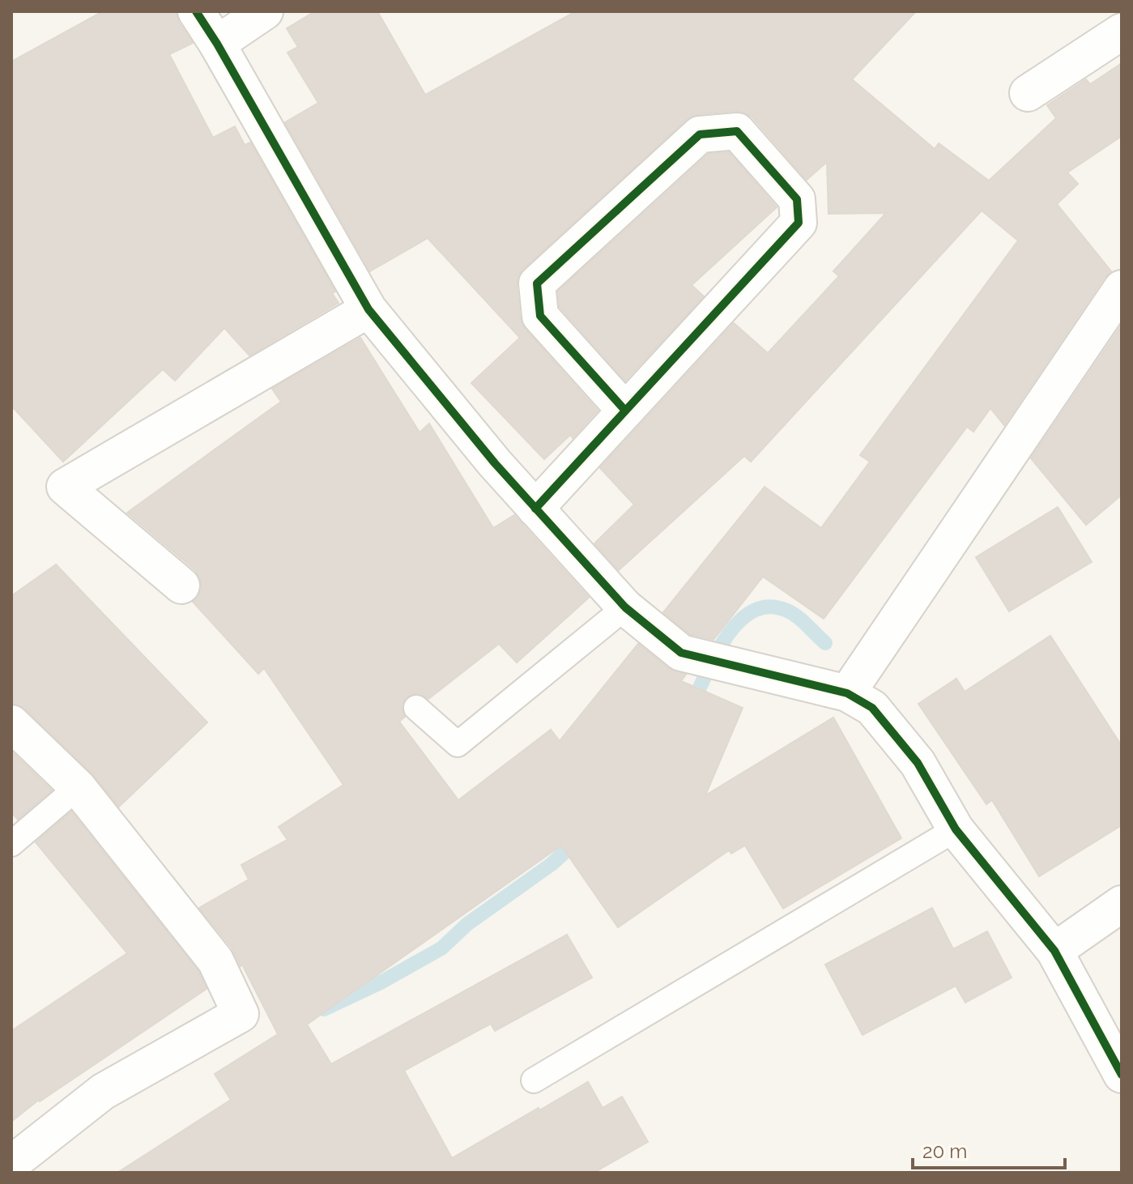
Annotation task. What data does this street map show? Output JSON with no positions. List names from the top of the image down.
{
  "scale_bar": "20 m"
}
